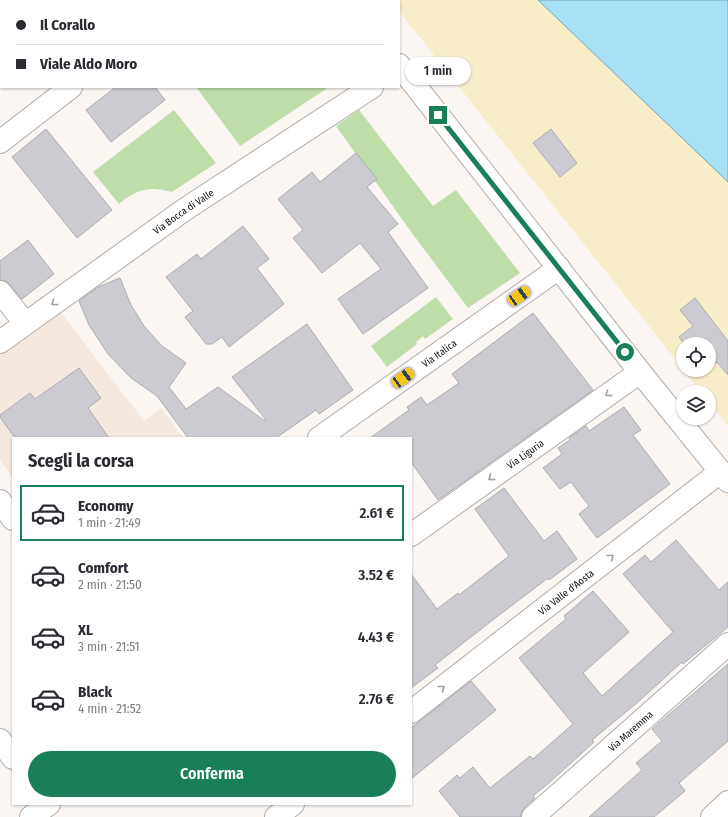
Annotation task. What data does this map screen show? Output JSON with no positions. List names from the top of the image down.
{
  "streets": {
    "street": [
      "Via Bocca di Valle",
      "Via Italica",
      "Via Liguria",
      "Via Valle d'Aosta",
      "Via Maremma"
    ]
  },
  "one_way": ["Via Bocca di Valle", "Via Liguria", "Via Valle d'Aosta"],
  "page": {
    "banner": ["Il Corallo", "Viale Aldo Moro"],
    "bubble": "1 min",
    "heading": "Scegli la corsa",
    "list": [
      {
        "name": "Economy",
        "note": "1 min · 21:49",
        "value": "2.61 €"
      },
      {
        "name": "Comfort",
        "note": "2 min · 21:50",
        "value": "3.52 €"
      },
      {
        "name": "XL",
        "note": "3 min · 21:51",
        "value": "4.43 €"
      },
      {
        "name": "Black",
        "note": "4 min · 21:52",
        "value": "2.76 €"
      }
    ],
    "buttons": "Conferma"
  }
}
